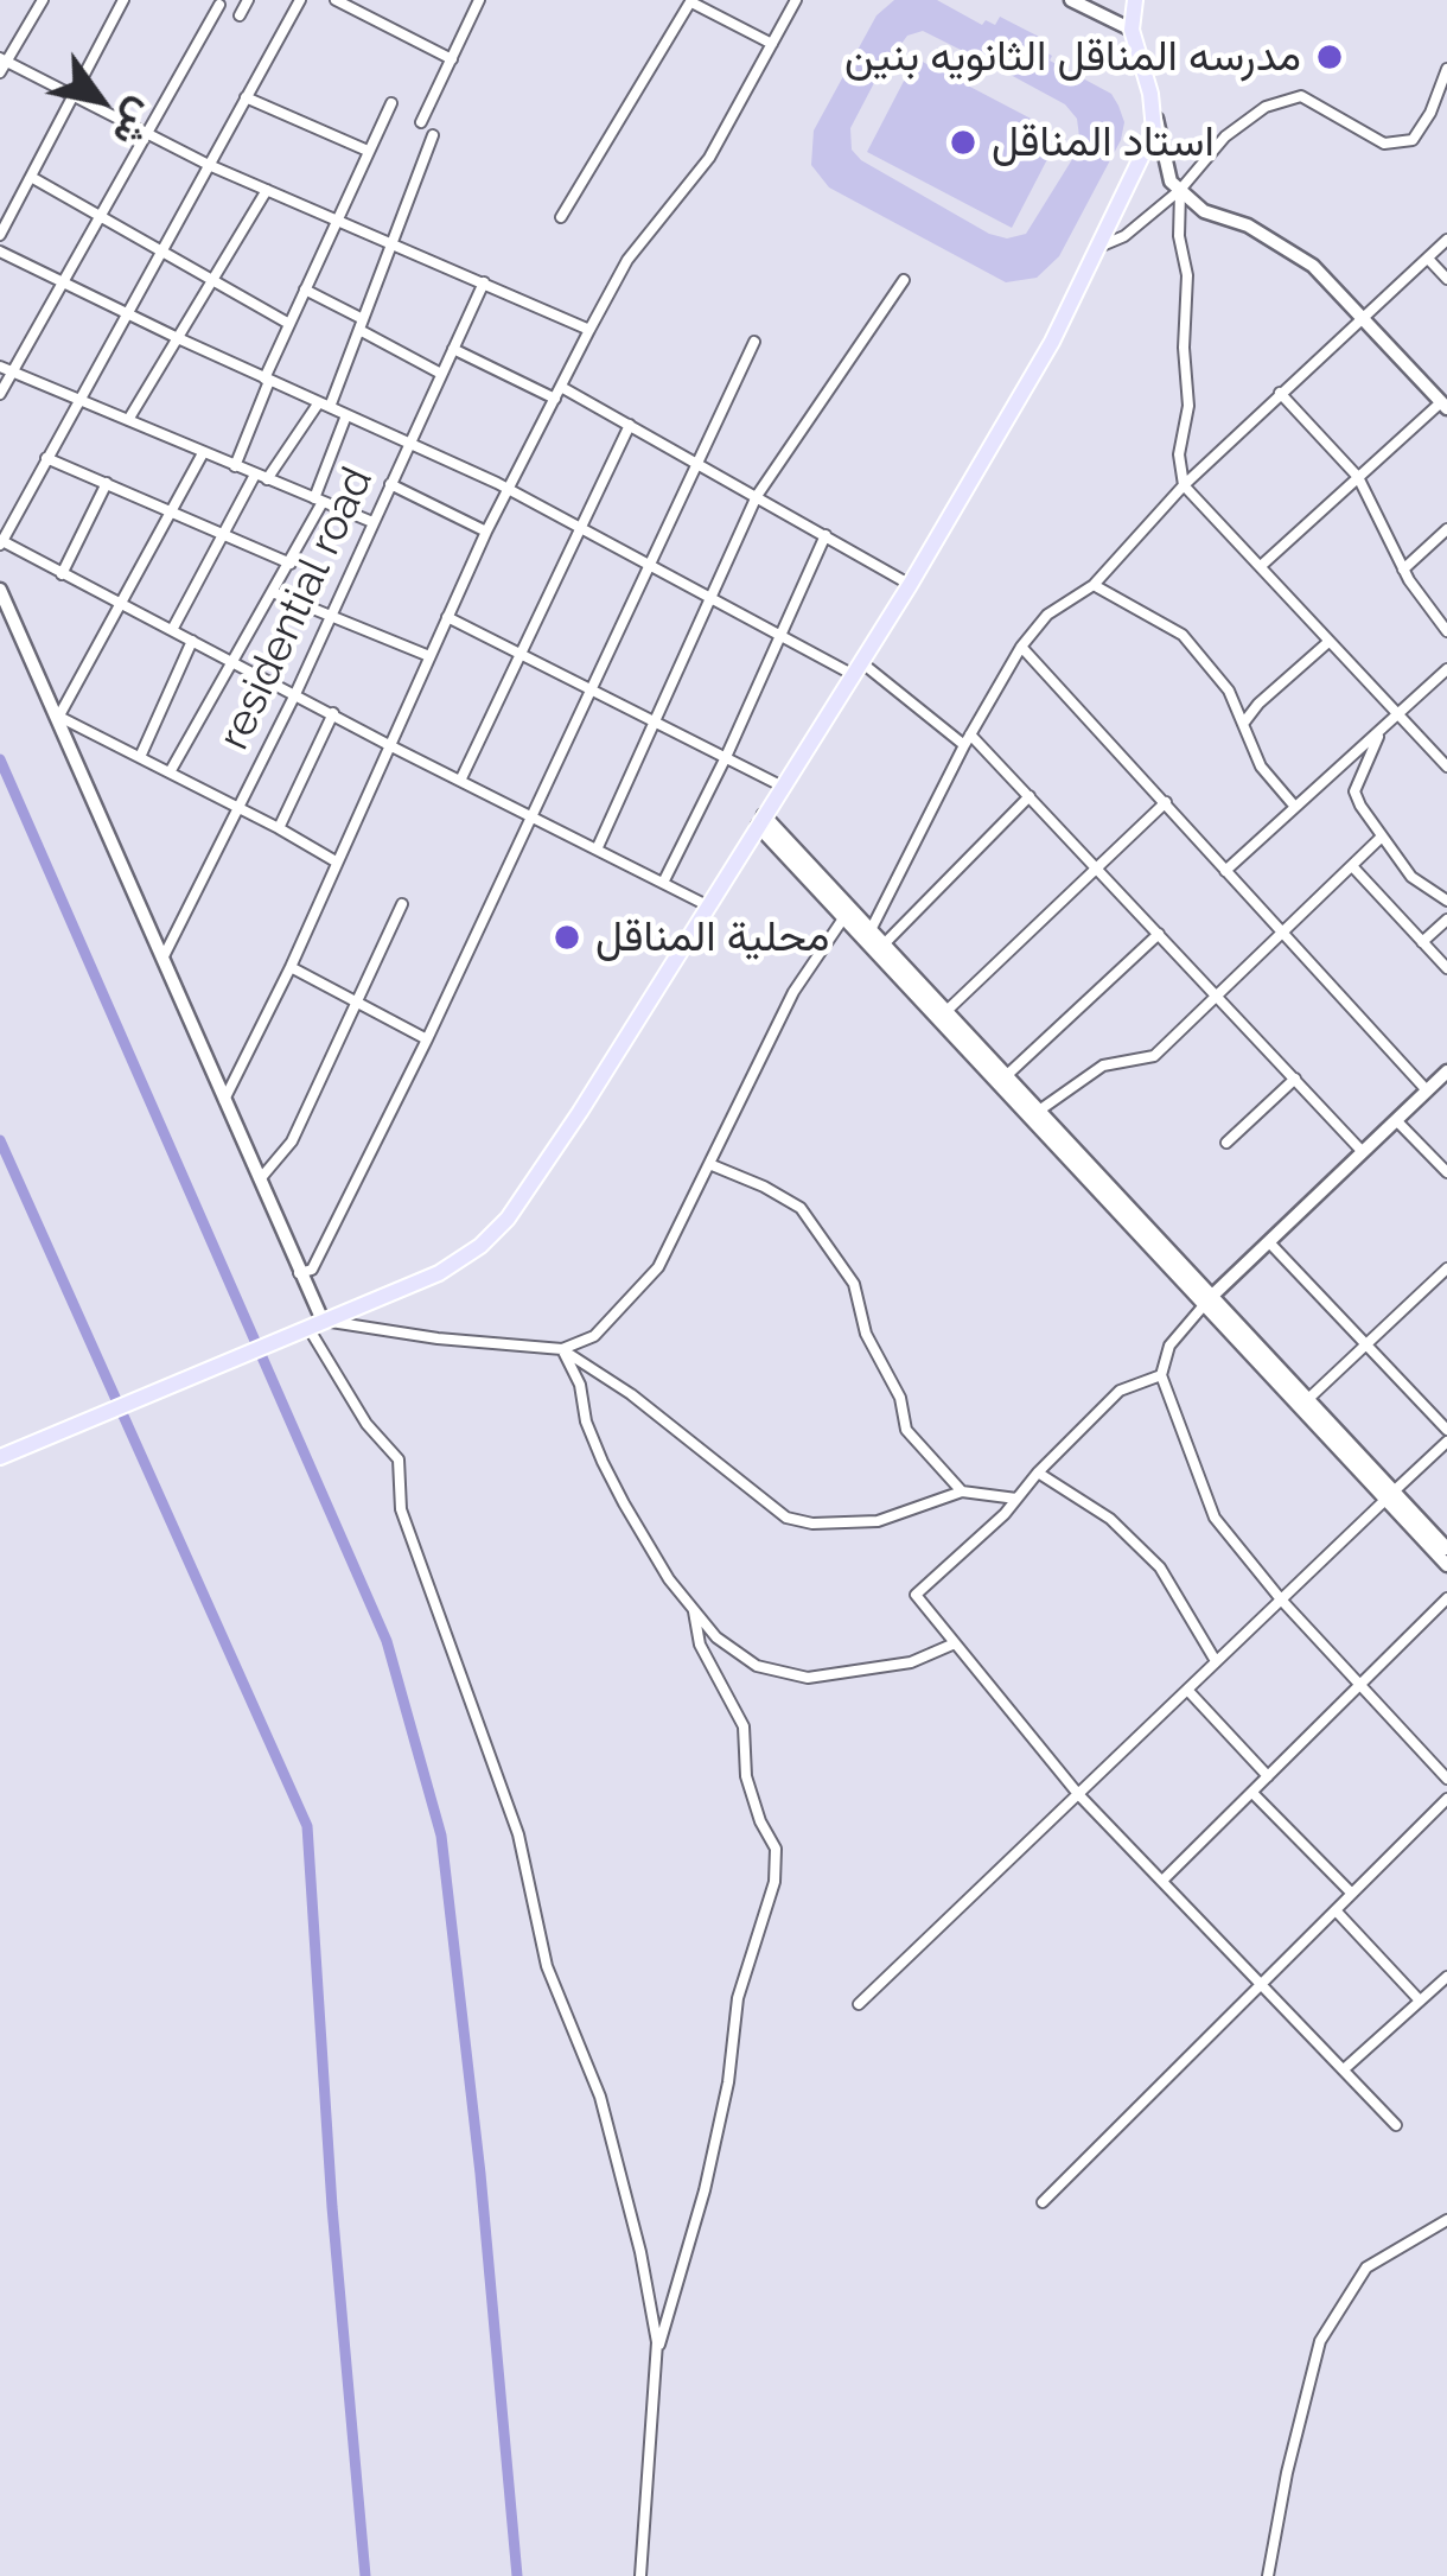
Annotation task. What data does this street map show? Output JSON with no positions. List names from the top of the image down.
{
  "streets": {
    "street": ["residential road"]
  },
  "places": ["مدرسه المناقل الثانويه بنين", "استاد المناقل", "محلية المناقل"],
  "north": "bottom right"
}
